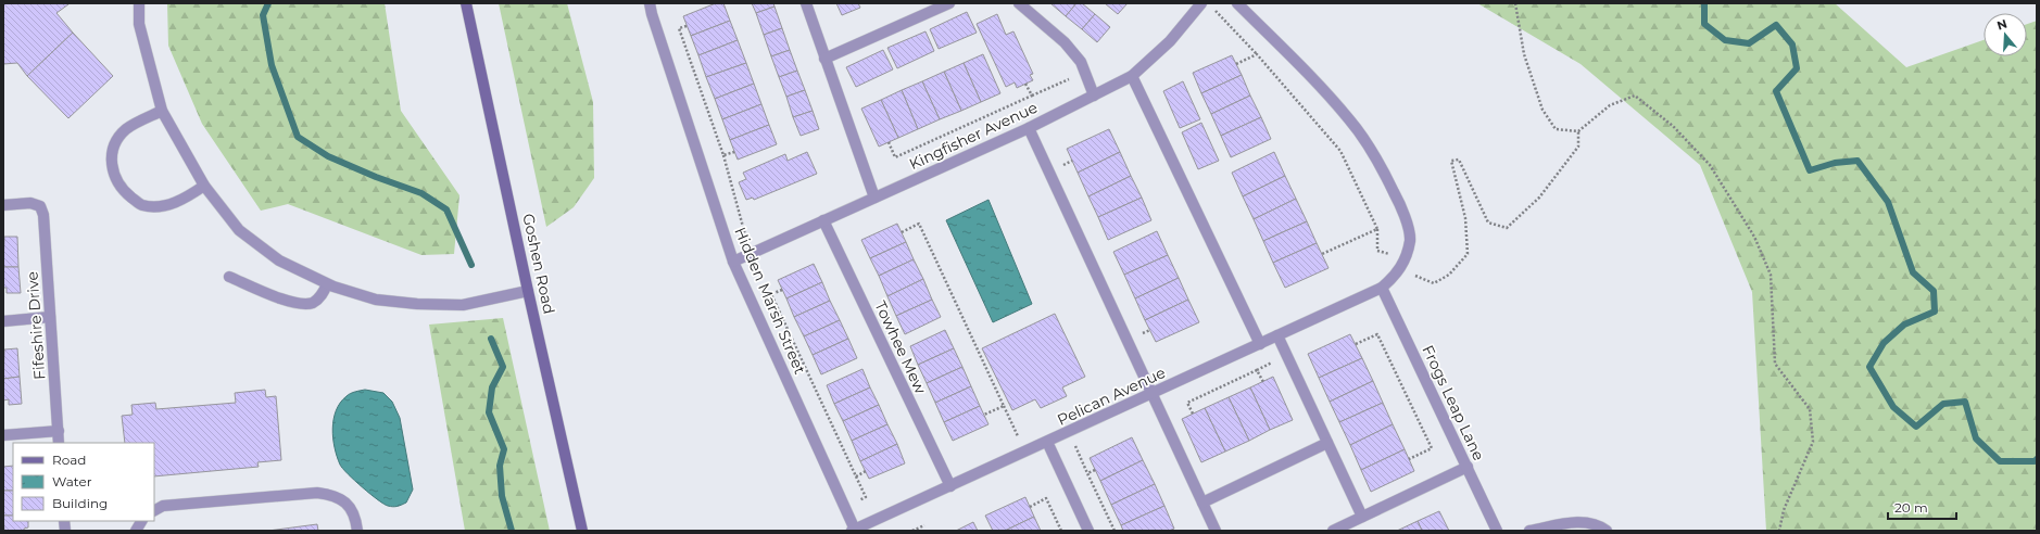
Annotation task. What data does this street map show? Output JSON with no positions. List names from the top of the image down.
{
  "streets": {
    "street": [
      "Kingfisher Avenue",
      "Goshen Road",
      "Hidden Marsh Street",
      "Fifeshire Drive",
      "Towhee Mew",
      "Pelican Avenue",
      "Frogs Leap Lane"
    ]
  },
  "crossings": [
    ["Kingfisher Avenue", "Hidden Marsh Street"],
    ["Kingfisher Avenue", "Towhee Mew"],
    ["Hidden Marsh Street", "Pelican Avenue"],
    ["Towhee Mew", "Pelican Avenue"],
    ["Pelican Avenue", "Frogs Leap Lane"]
  ],
  "legend": ["Road", "Water", "Building"],
  "scale_bar": "20 m",
  "north": "top"
}
